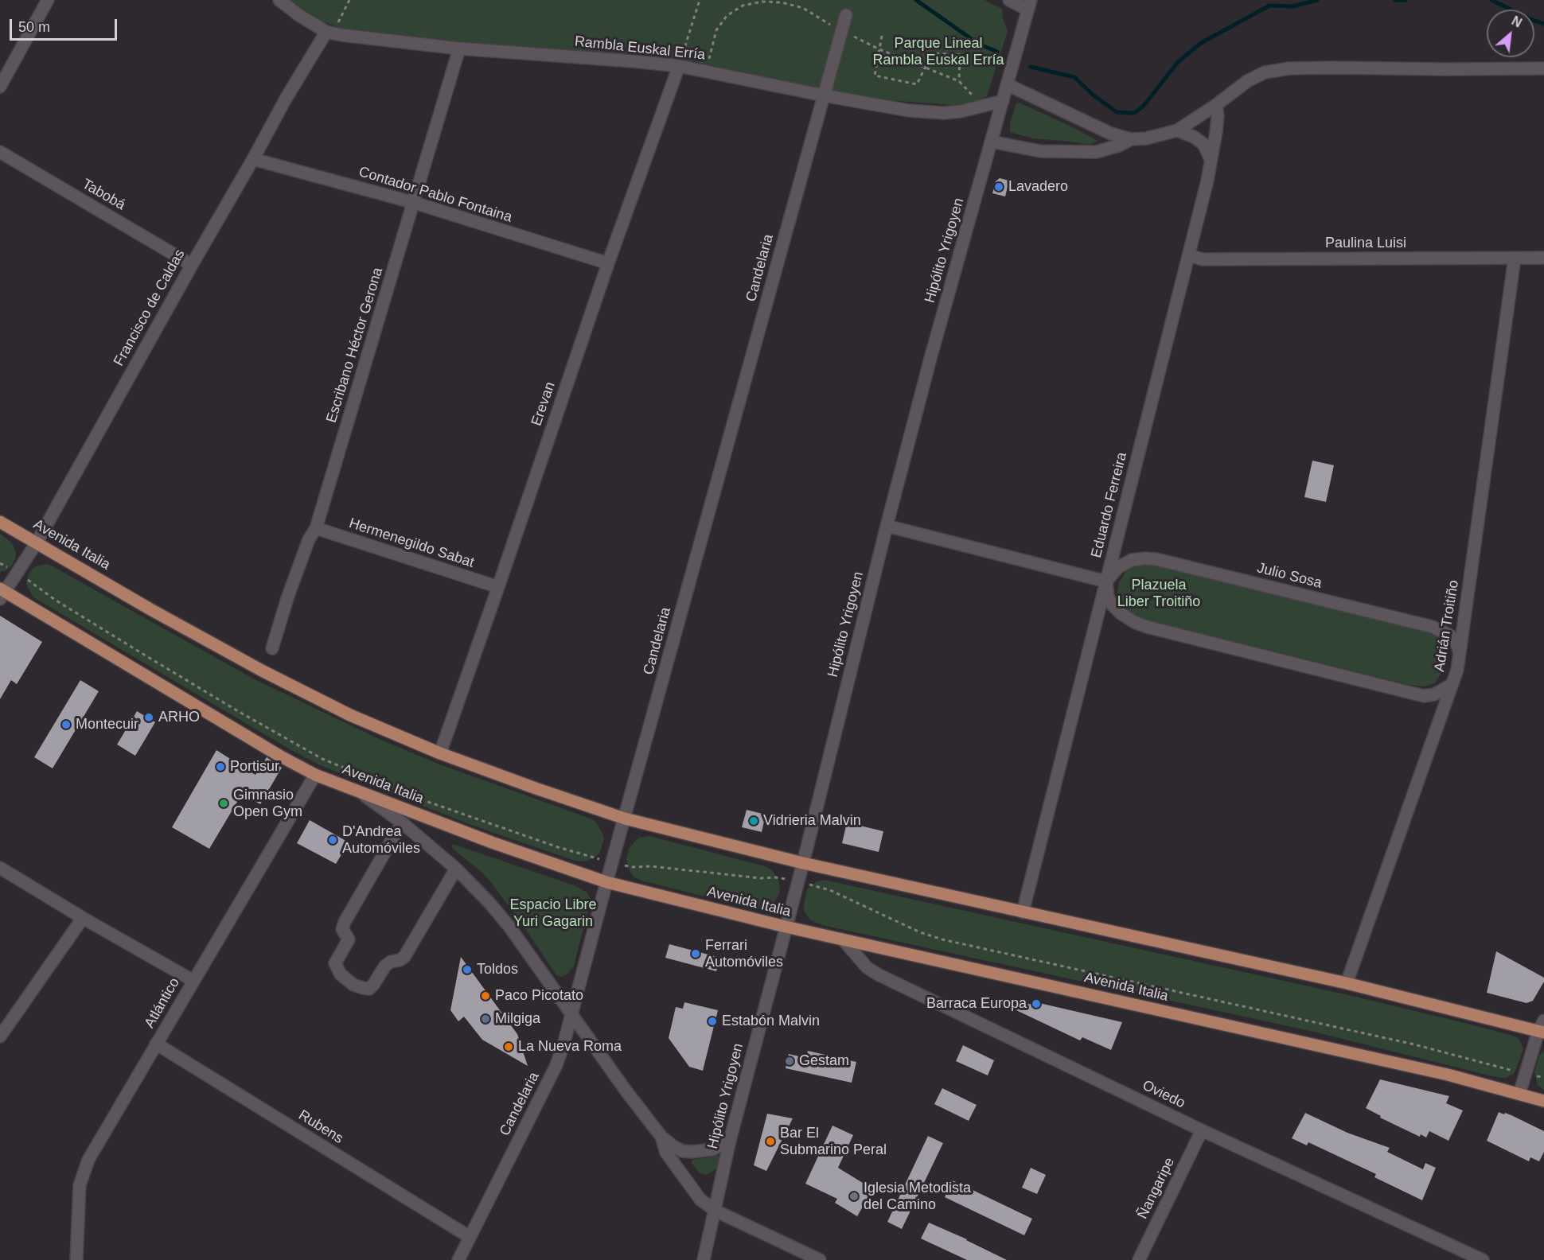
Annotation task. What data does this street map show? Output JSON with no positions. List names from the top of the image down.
{
  "streets": {
    "main road": ["Avenida Italia"],
    "street": [
      "Rambla Euskal Erría",
      "Tabobá",
      "Contador Pablo Fontaina",
      "Paulina Luisi",
      "Hipólito Yrigoyen",
      "Candelaria",
      "Francisco de Caldas",
      "Escribano Héctor Gerona",
      "Erevan",
      "Eduardo Ferreira",
      "Hermenegildo Sabat",
      "Julio Sosa",
      "Adrián Troitiño",
      "Atlántico",
      "Oviedo",
      "Rubens",
      "Ñangaripe"
    ]
  },
  "crossings": [
    ["Rambla Euskal Erría", "Hipólito Yrigoyen"],
    ["Rambla Euskal Erría", "Candelaria"],
    ["Rambla Euskal Erría", "Francisco de Caldas"],
    ["Rambla Euskal Erría", "Escribano Héctor Gerona"],
    ["Rambla Euskal Erría", "Erevan"],
    ["Tabobá", "Francisco de Caldas"],
    ["Contador Pablo Fontaina", "Francisco de Caldas"],
    ["Contador Pablo Fontaina", "Escribano Héctor Gerona"],
    ["Contador Pablo Fontaina", "Erevan"],
    ["Paulina Luisi", "Eduardo Ferreira"],
    ["Paulina Luisi", "Adrián Troitiño"],
    ["Hipólito Yrigoyen", "Avenida Italia"],
    ["Candelaria", "Avenida Italia"],
    ["Candelaria", "Rubens"],
    ["Francisco de Caldas", "Avenida Italia"],
    ["Escribano Héctor Gerona", "Hermenegildo Sabat"],
    ["Erevan", "Hermenegildo Sabat"],
    ["Erevan", "Avenida Italia"],
    ["Eduardo Ferreira", "Avenida Italia"],
    ["Eduardo Ferreira", "Julio Sosa"],
    ["Avenida Italia", "Adrián Troitiño"],
    ["Avenida Italia", "Atlántico"],
    ["Avenida Italia", "Oviedo"],
    ["Julio Sosa", "Adrián Troitiño"],
    ["Atlántico", "Rubens"],
    ["Oviedo", "Ñangaripe"]
  ],
  "parks": ["Parque Lineal Rambla Euskal Erría", "Plazuela Liber Troitiño", "Espacio Libre Yuri Gagarin"],
  "places": [
    "Lavadero",
    "ARHO",
    "Montecuir",
    "Portisur",
    "Gimnasio Open Gym",
    "Vidrieria Malvin",
    "D'Andrea Automóviles",
    "Ferrari Automóviles",
    "Toldos",
    "Paco Picotato",
    "Barraca Europa",
    "Milgiga",
    "Estabón Malvin",
    "La Nueva Roma",
    "Gestam",
    "Bar El Submarino Peral",
    "Iglesia Metodista del Camino"
  ],
  "scale_bar": "50 m",
  "north": "top right"
}
